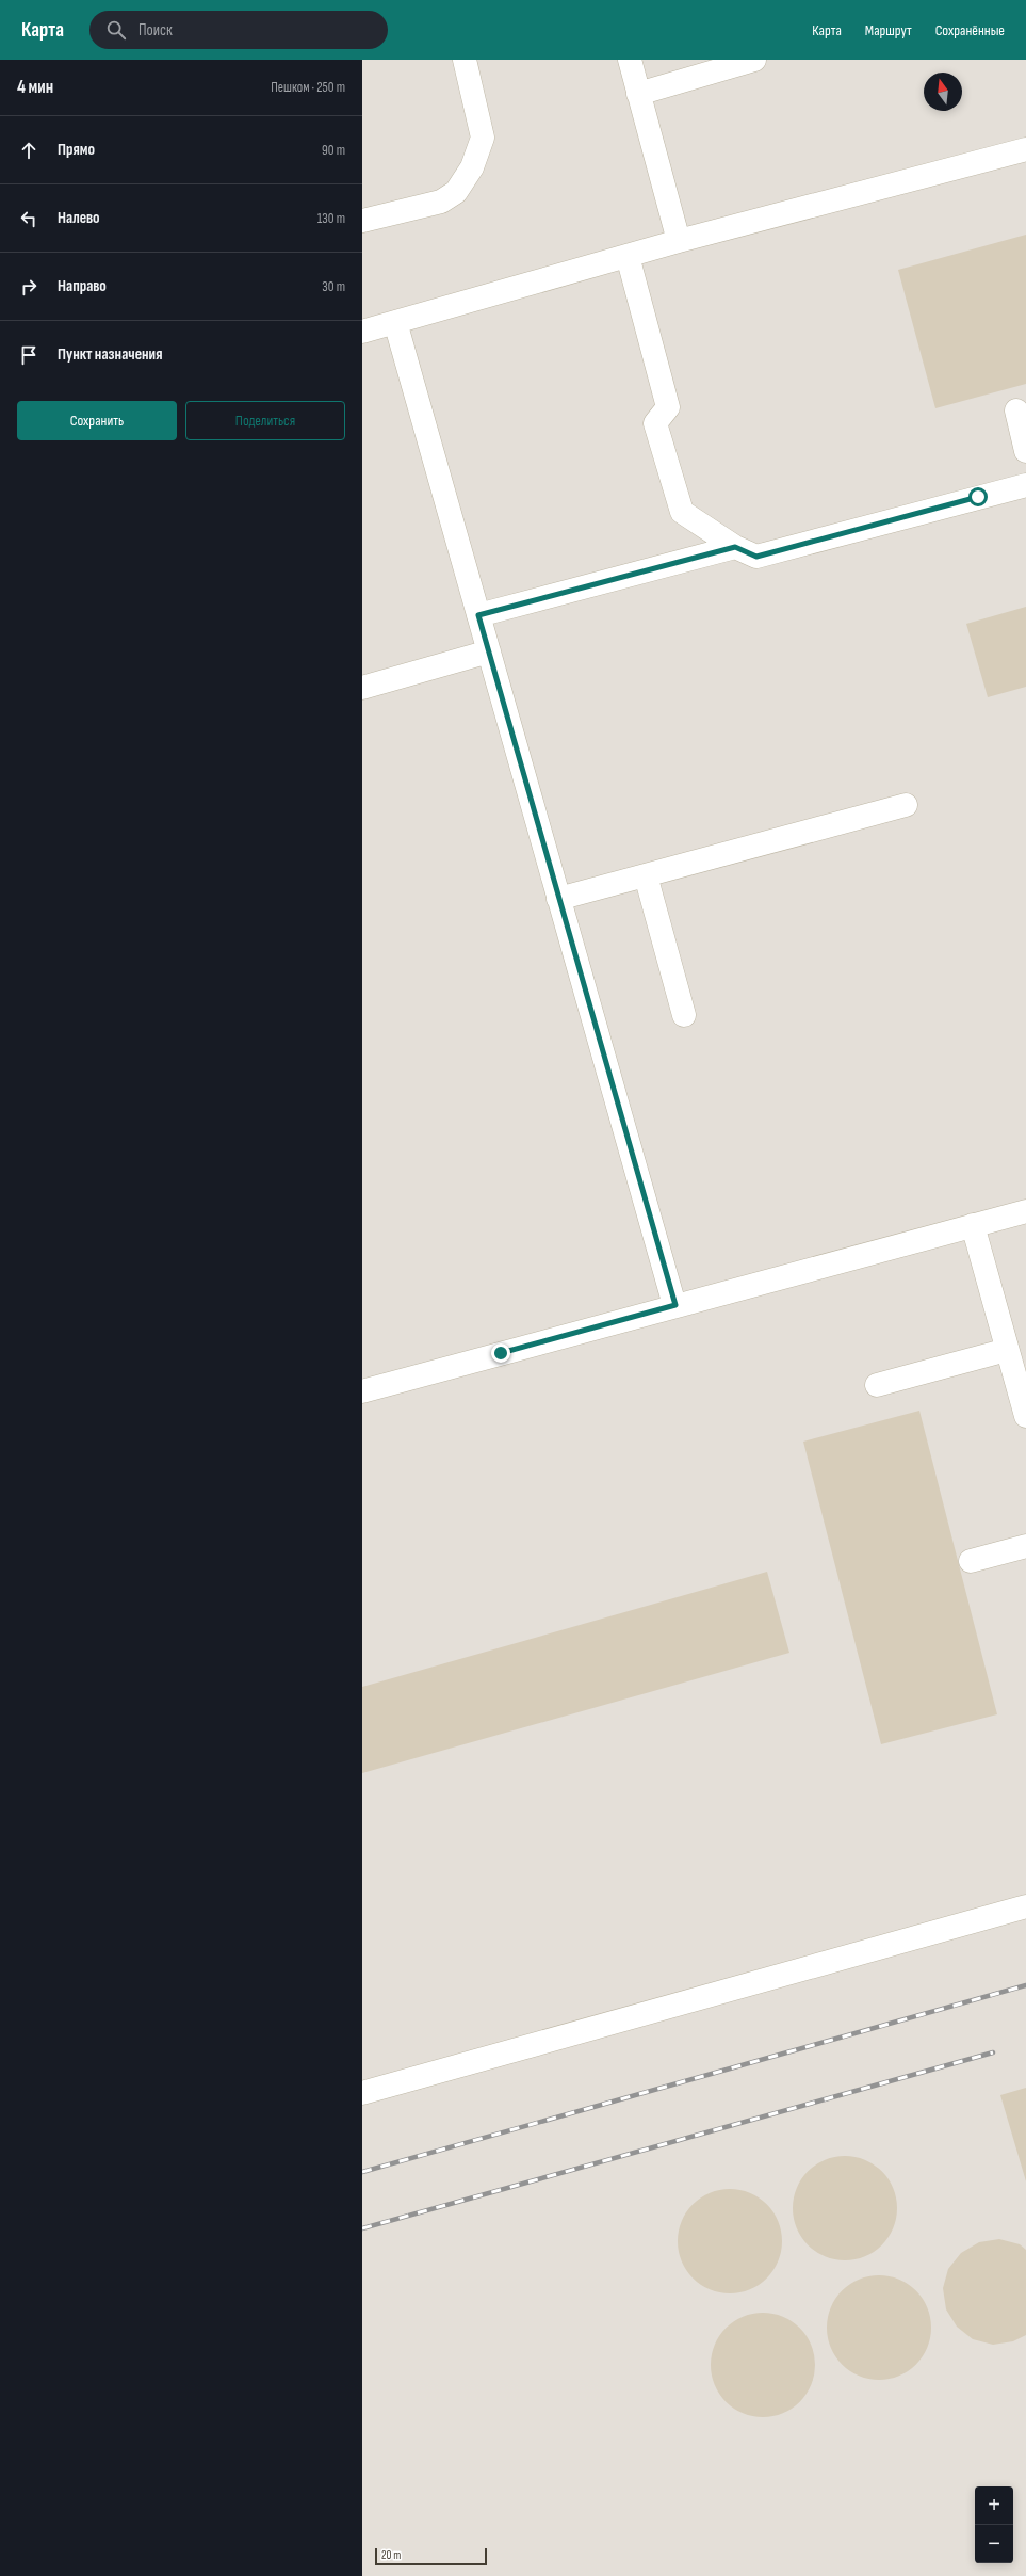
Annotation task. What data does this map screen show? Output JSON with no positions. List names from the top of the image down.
{
  "scale_bar": "20 m",
  "north": "top",
  "page": {
    "header": "Карта",
    "search": "Поиск",
    "nav": ["Карта", "Маршрут", "Сохранённые"],
    "heading": ["4 мин", "Пешком · 250 m"],
    "list": [
      ["Прямо", "90 m"],
      ["Налево", "130 m"],
      ["Направо", "30 m"],
      "Пункт назначения"
    ],
    "buttons": ["Сохранить", "Поделиться"],
    "map_buttons": ["+", "−"],
    "scale": "20 m"
  }
}
